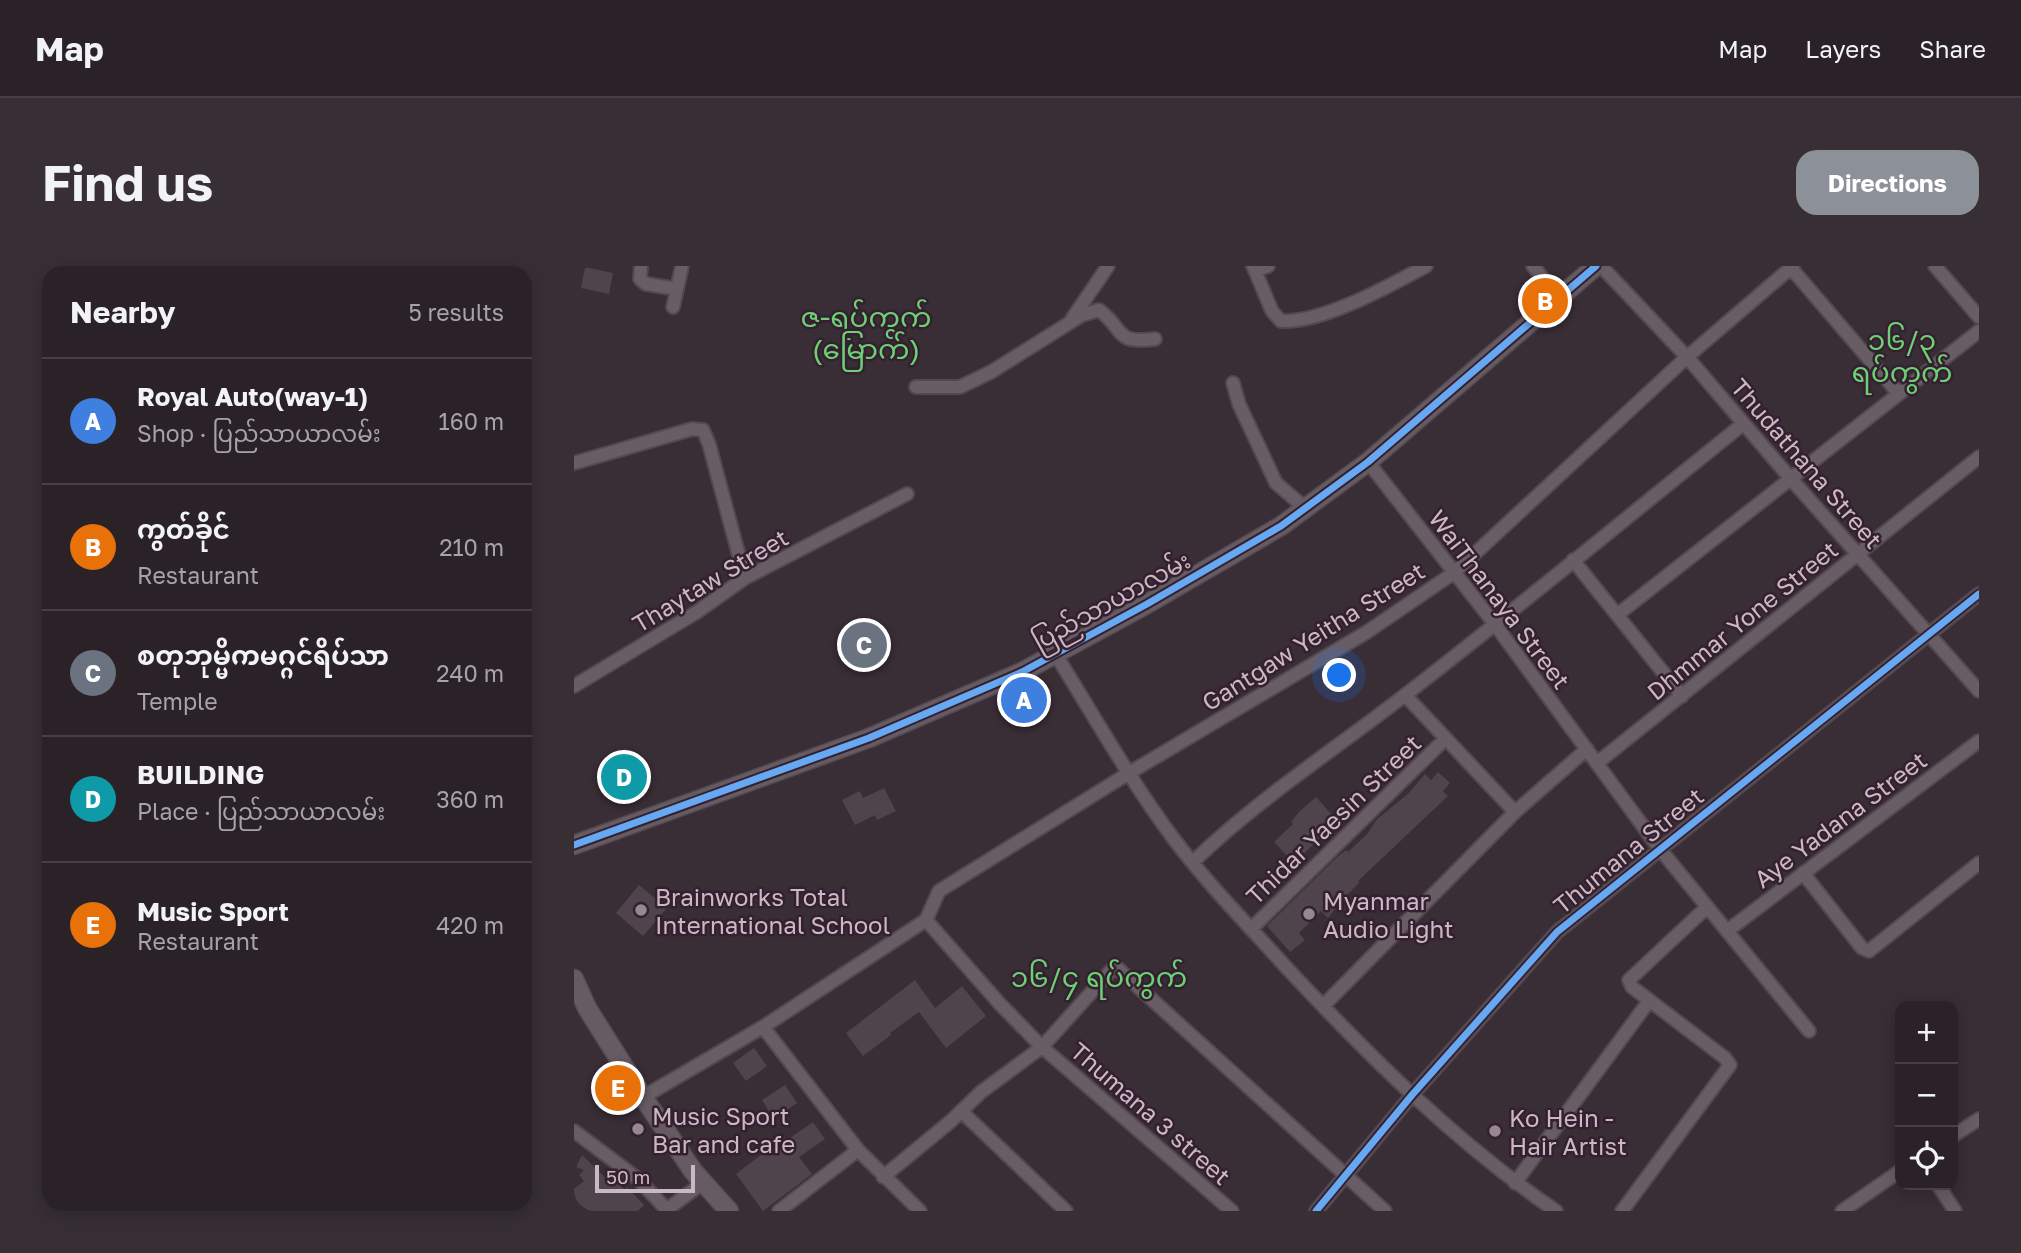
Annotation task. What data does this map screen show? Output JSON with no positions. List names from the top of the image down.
{
  "streets": {
    "street": [
      "Thudathana Street",
      "Thaytaw Street",
      "WaiThanaya Street",
      "ပြည်သာယာလမ်း",
      "Dhmmar Yone Street",
      "Gantgaw Yeitha Street",
      "Thidar Yaesin Street",
      "Aye Yadana Street",
      "Thumana Street",
      "Thumana 3 street"
    ]
  },
  "crossings": [
    ["Thudathana Street", "ပြည်သာယာလမ်း"],
    ["Thudathana Street", "Dhmmar Yone Street"],
    ["Thudathana Street", "Gantgaw Yeitha Street"],
    ["Thudathana Street", "Thumana Street"],
    ["WaiThanaya Street", "ပြည်သာယာလမ်း"],
    ["WaiThanaya Street", "Dhmmar Yone Street"],
    ["WaiThanaya Street", "Gantgaw Yeitha Street"],
    ["WaiThanaya Street", "Aye Yadana Street"],
    ["WaiThanaya Street", "Thumana Street"],
    ["Gantgaw Yeitha Street", "Thumana 3 street"]
  ],
  "districts": ["ဇ-ရပ်ကွက် (မြောက်)", "၁၆/၃ ရပ်ကွက်", "၁၆/၄ ရပ်ကွက်"],
  "places": [
    "Brainworks Total International School",
    "Myanmar Audio Light",
    "Music Sport Bar and cafe",
    "Ko Hein - Hair Artist"
  ],
  "scale_bar": "50 m",
  "page": {
    "header": "Map",
    "nav": ["Map", "Layers", "Share"],
    "buttons": "Directions",
    "title": "Find us",
    "heading": ["Nearby", "5 results"],
    "pins": [
      "B",
      "C",
      "A",
      "D",
      "E"
    ],
    "list": [
      {
        "mark": "A",
        "name": "Royal Auto(way-1)",
        "note": "Shop · ပြည်သာယာလမ်း",
        "value": "160 m"
      },
      {
        "mark": "B",
        "name": "ကွတ်ခိုင်",
        "note": "Restaurant",
        "value": "210 m"
      },
      {
        "mark": "C",
        "name": "စတုဘုမ္မိကမဂ္ဂင်ရိပ်သာ",
        "note": "Temple",
        "value": "240 m"
      },
      {
        "mark": "D",
        "name": "BUILDING",
        "note": "Place · ပြည်သာယာလမ်း",
        "value": "360 m"
      },
      {
        "mark": "E",
        "name": "Music Sport",
        "note": "Restaurant",
        "value": "420 m"
      }
    ],
    "map_buttons": ["+", "−"],
    "scale": "50 m"
  }
}
